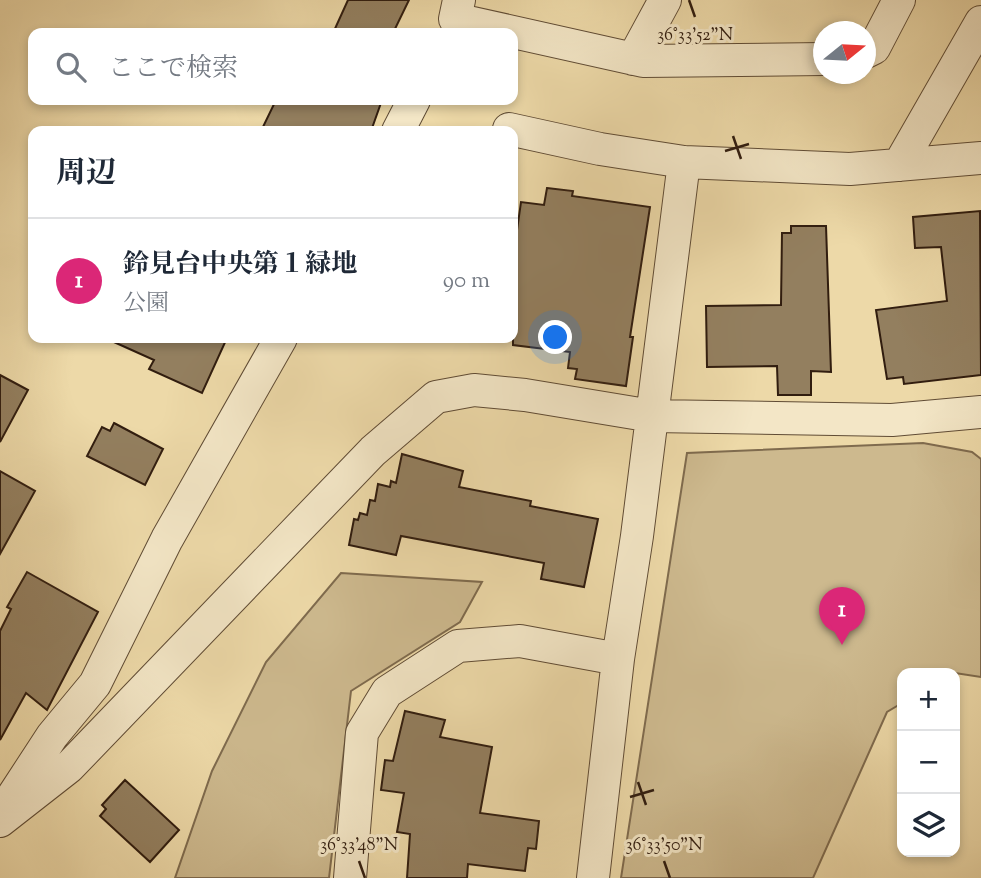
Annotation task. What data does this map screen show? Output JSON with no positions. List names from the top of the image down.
{
  "north": "right",
  "page": {
    "search": "ここで検索",
    "heading": "周辺",
    "list": [
      {
        "mark": "1",
        "name": "鈴見台中央第１緑地",
        "note": "公園",
        "value": "90 m"
      }
    ],
    "pins": "1",
    "map_buttons": ["+", "−"]
  },
  "coordinates": ["36°33'52\"N", "36°33'48\"N", "36°33'50\"N"]
}
